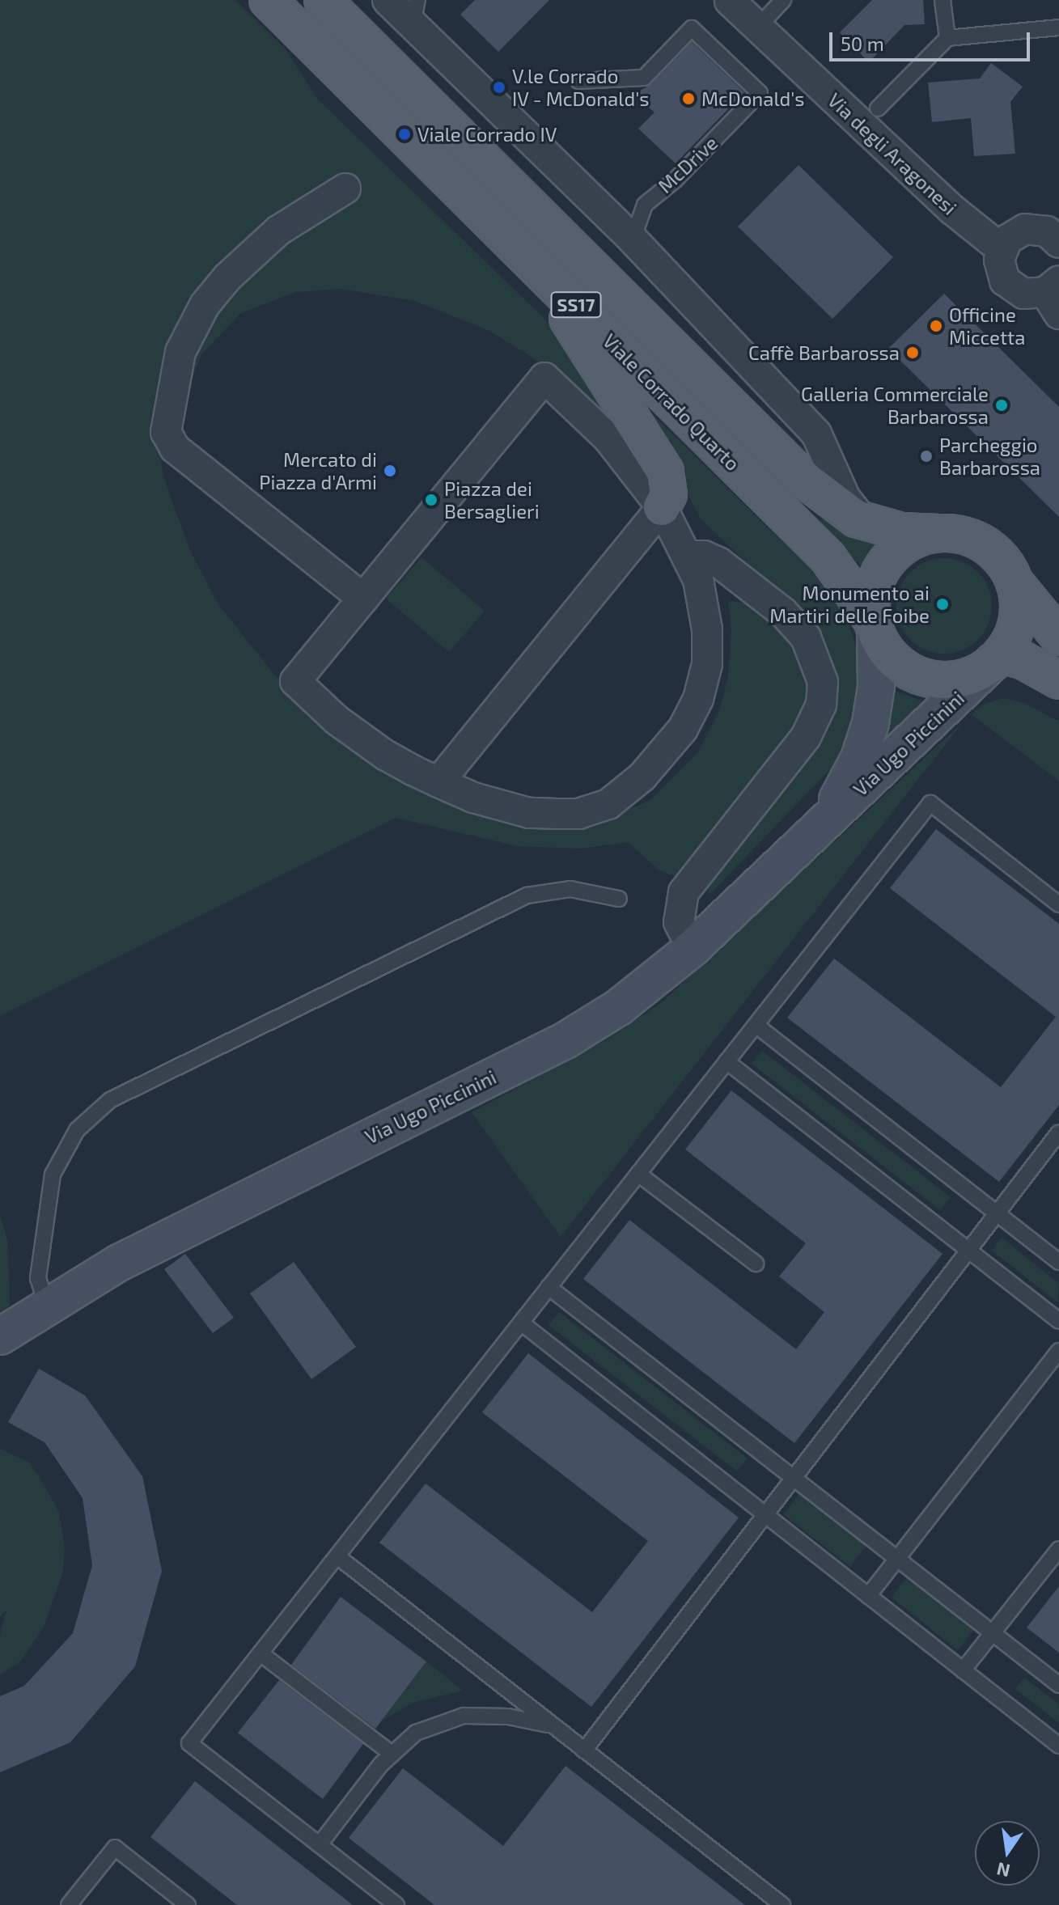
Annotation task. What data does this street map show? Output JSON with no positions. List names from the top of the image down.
{
  "streets": {
    "main road": ["SS17", "Viale Corrado Quarto", "Via Ugo Piccinini"],
    "street": ["Via degli Aragonesi"],
    "lane": ["McDrive"]
  },
  "crossings": [
    ["McDrive", "Viale Corrado Quarto"],
    ["Viale Corrado Quarto", "Via Ugo Piccinini"]
  ],
  "places": [
    "V.le Corrado IV - McDonald's",
    "McDonald's",
    "Viale Corrado IV",
    "Officine Miccetta",
    "Caffè Barbarossa",
    "Galleria Commerciale Barbarossa",
    "Parcheggio Barbarossa",
    "Mercato di Piazza d'Armi",
    "Piazza dei Bersaglieri",
    "Monumento ai Martiri delle Foibe"
  ],
  "scale_bar": "50 m",
  "north": "bottom"
}
